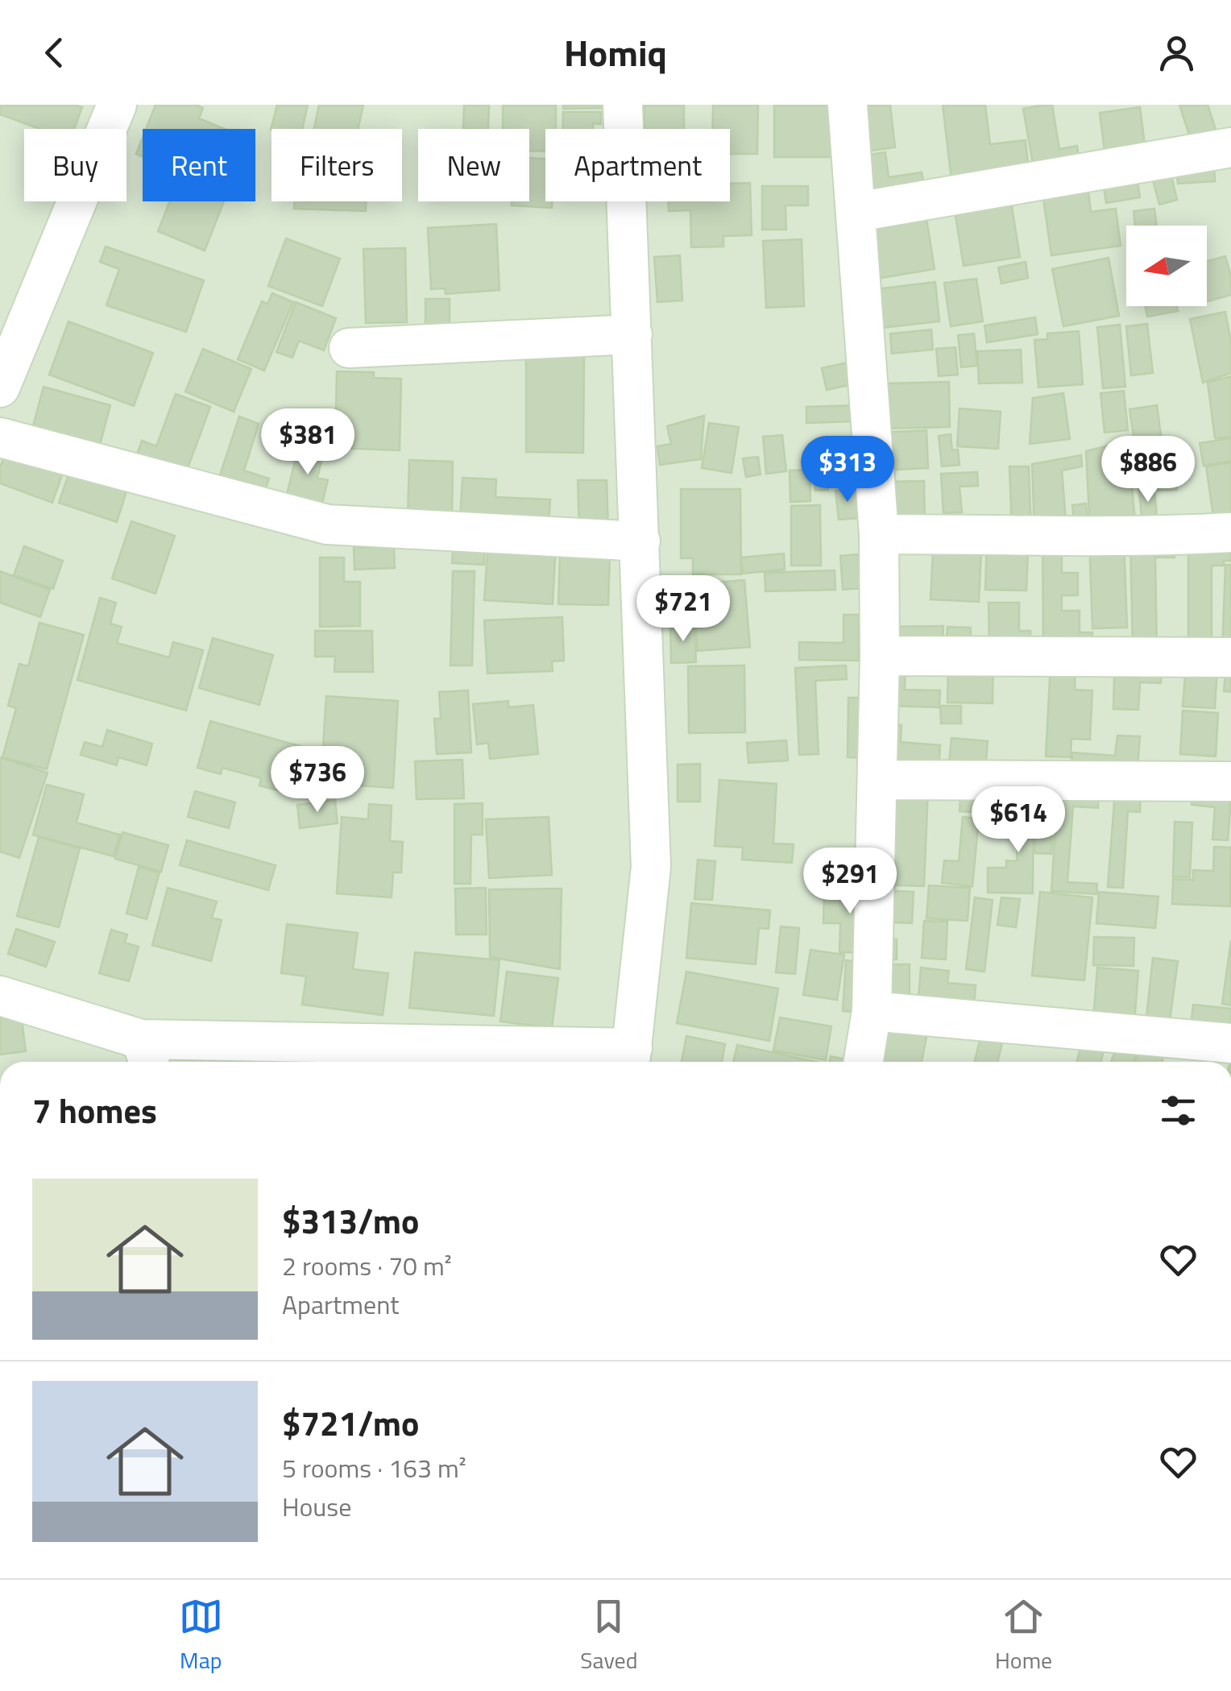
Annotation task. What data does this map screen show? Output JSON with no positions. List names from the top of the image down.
{
  "north": "left",
  "page": {
    "header": "Homiq",
    "chip": [
      "Buy",
      "Rent",
      "Filters",
      "New",
      "Apartment"
    ],
    "price": [
      "$381",
      "$313",
      "$886",
      "$721",
      "$736",
      "$614",
      "$291"
    ],
    "heading": "7 homes",
    "list": [
      {
        "name": "$313/mo",
        "note": "2 rooms · 70 m² · Apartment"
      },
      {
        "name": "$721/mo",
        "note": "5 rooms · 163 m² · House"
      }
    ],
    "tabs": ["Map", "Saved", "Home"]
  }
}
